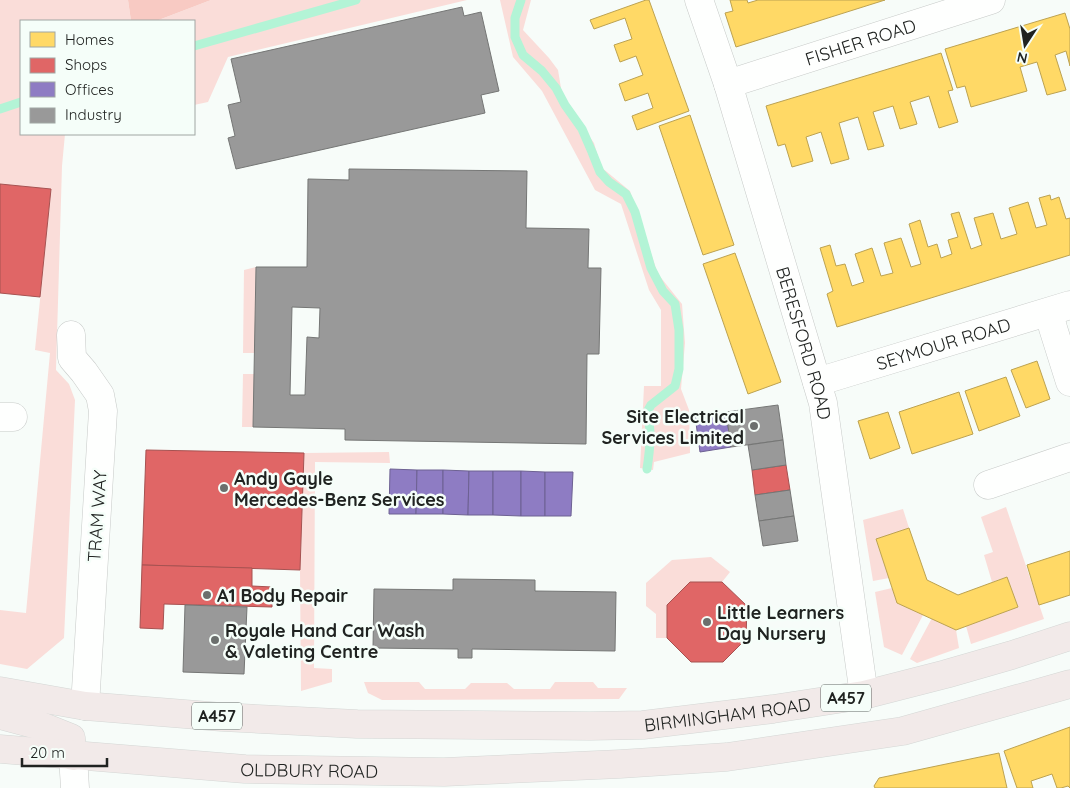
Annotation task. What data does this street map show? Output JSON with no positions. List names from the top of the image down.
{
  "streets": {
    "main road": ["A457", "BIRMINGHAM ROAD", "OLDBURY ROAD"],
    "street": [
      "FISHER ROAD",
      "BERESFORD ROAD",
      "SEYMOUR ROAD",
      "TRAM WAY"
    ]
  },
  "crossings": [
    ["FISHER ROAD", "BERESFORD ROAD"],
    ["BERESFORD ROAD", "SEYMOUR ROAD"],
    ["BERESFORD ROAD", "BIRMINGHAM ROAD"],
    ["TRAM WAY", "A457"],
    ["TRAM WAY", "BIRMINGHAM ROAD"],
    ["A457", "BIRMINGHAM ROAD"]
  ],
  "places": [
    "Site Electrical Services Limited",
    "Andy Gayle Mercedes-Benz Services",
    "A1 Body Repair",
    "Little Learners Day Nursery",
    "Royale Hand Car Wash & Valeting Centre"
  ],
  "legend": [
    "Homes",
    "Shops",
    "Offices",
    "Industry"
  ],
  "scale_bar": "20 m",
  "north": "bottom"
}
